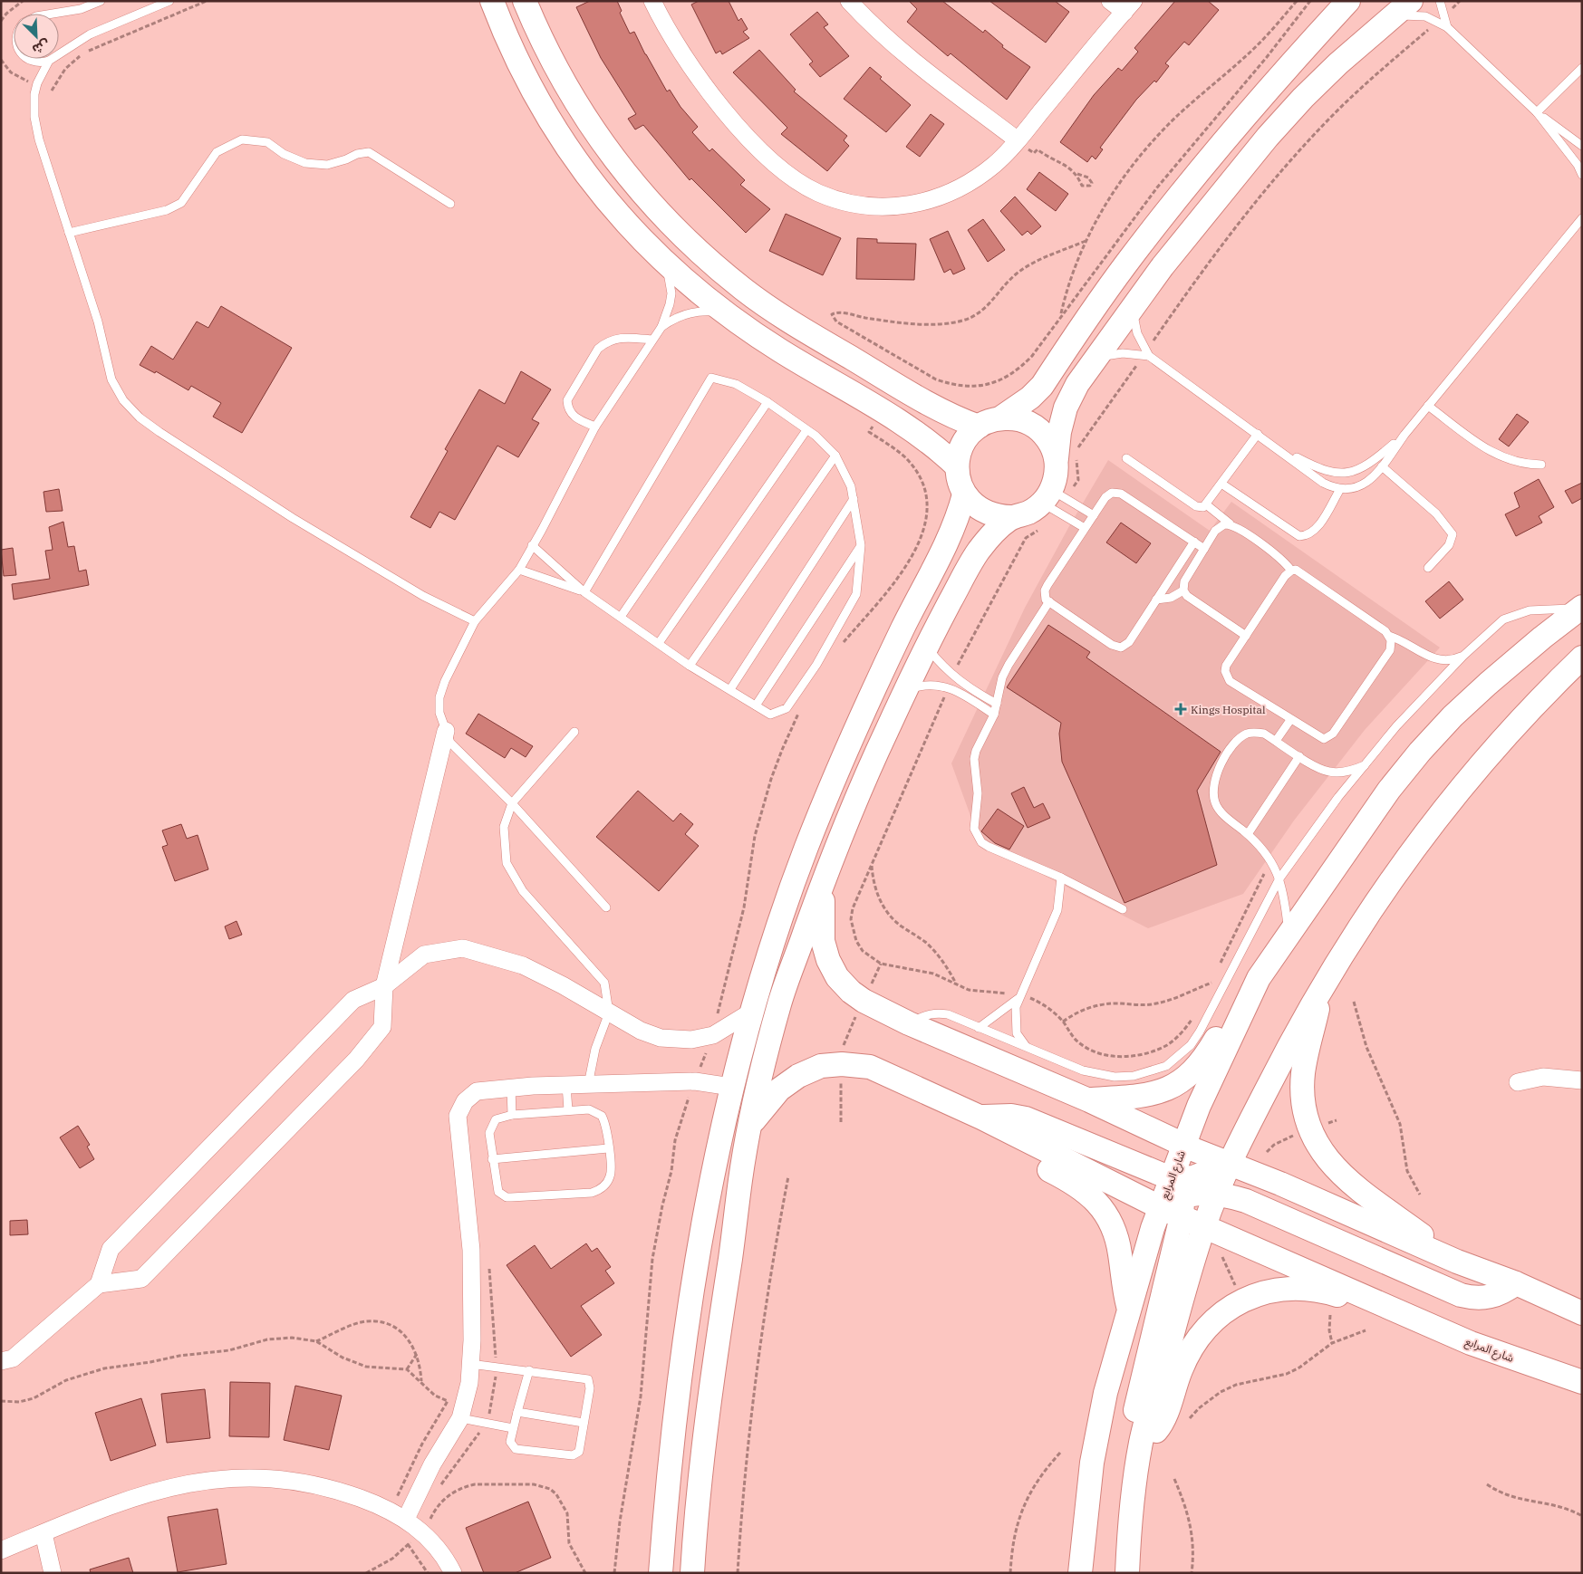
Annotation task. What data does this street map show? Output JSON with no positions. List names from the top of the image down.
{
  "streets": {
    "street": ["شارع المرابع"]
  },
  "places": {
    "health": ["Kings Hospital"]
  },
  "north": "bottom right"
}
